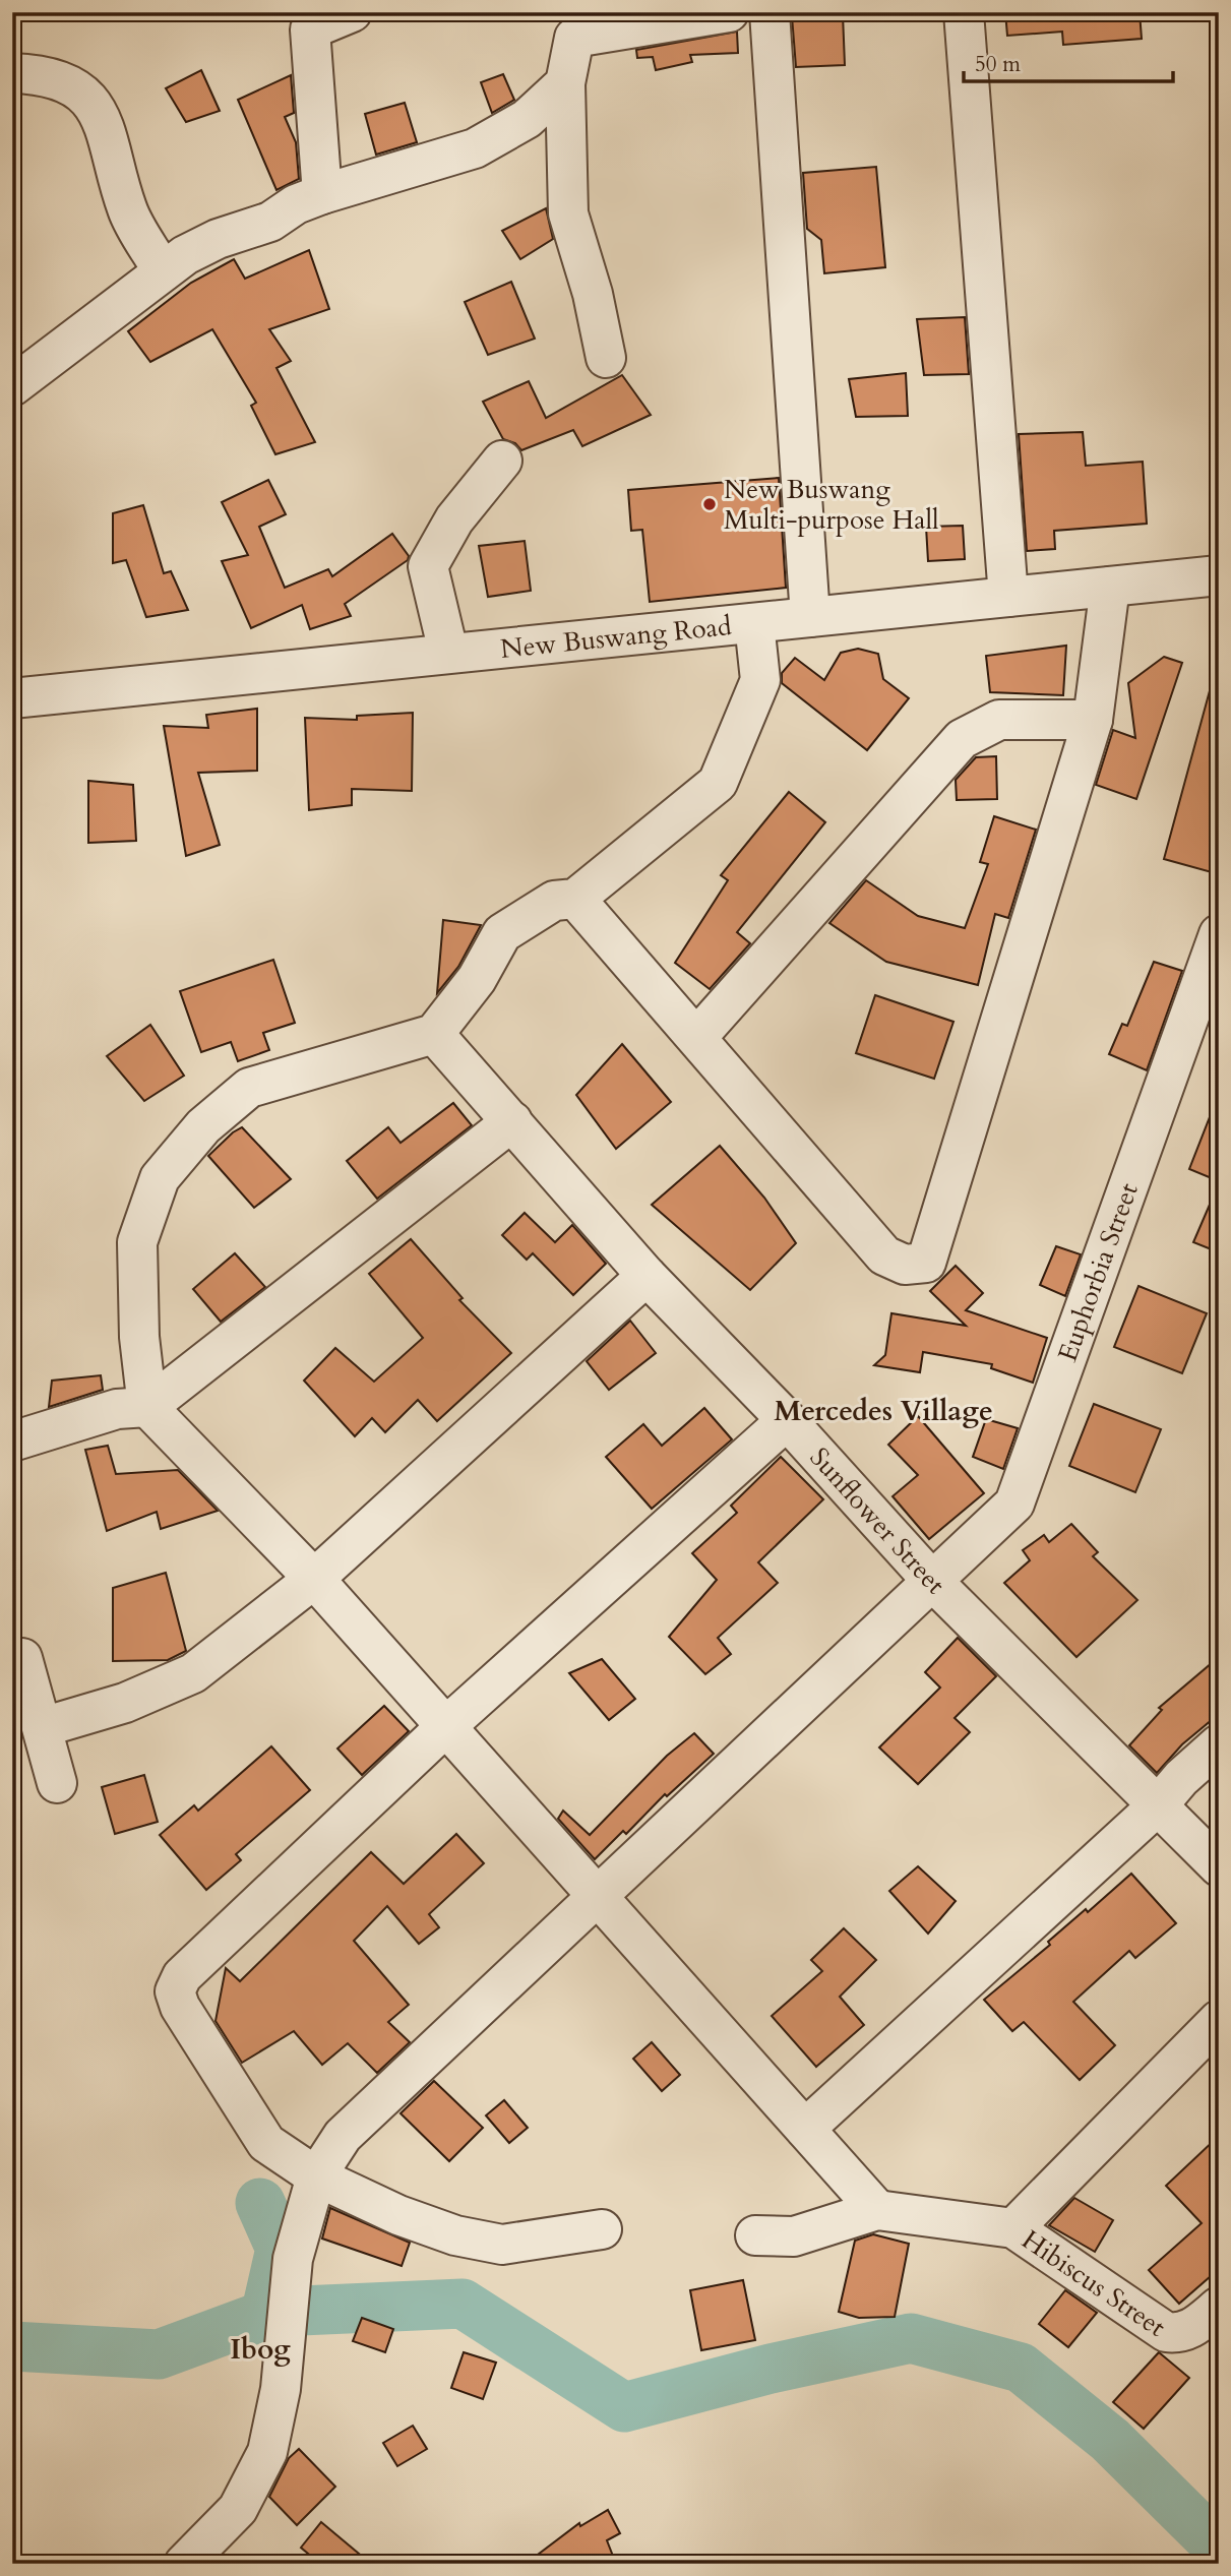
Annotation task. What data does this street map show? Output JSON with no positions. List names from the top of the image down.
{
  "streets": {
    "street": [
      "New Buswang Road",
      "Euphorbia Street",
      "Sunflower Street",
      "Hibiscus Street"
    ]
  },
  "crossings": [
    ["Euphorbia Street", "Sunflower Street"]
  ],
  "districts": ["Mercedes Village", "Ibog"],
  "places": ["New Buswang Multi-purpose Hall"],
  "scale_bar": "50 m"
}
